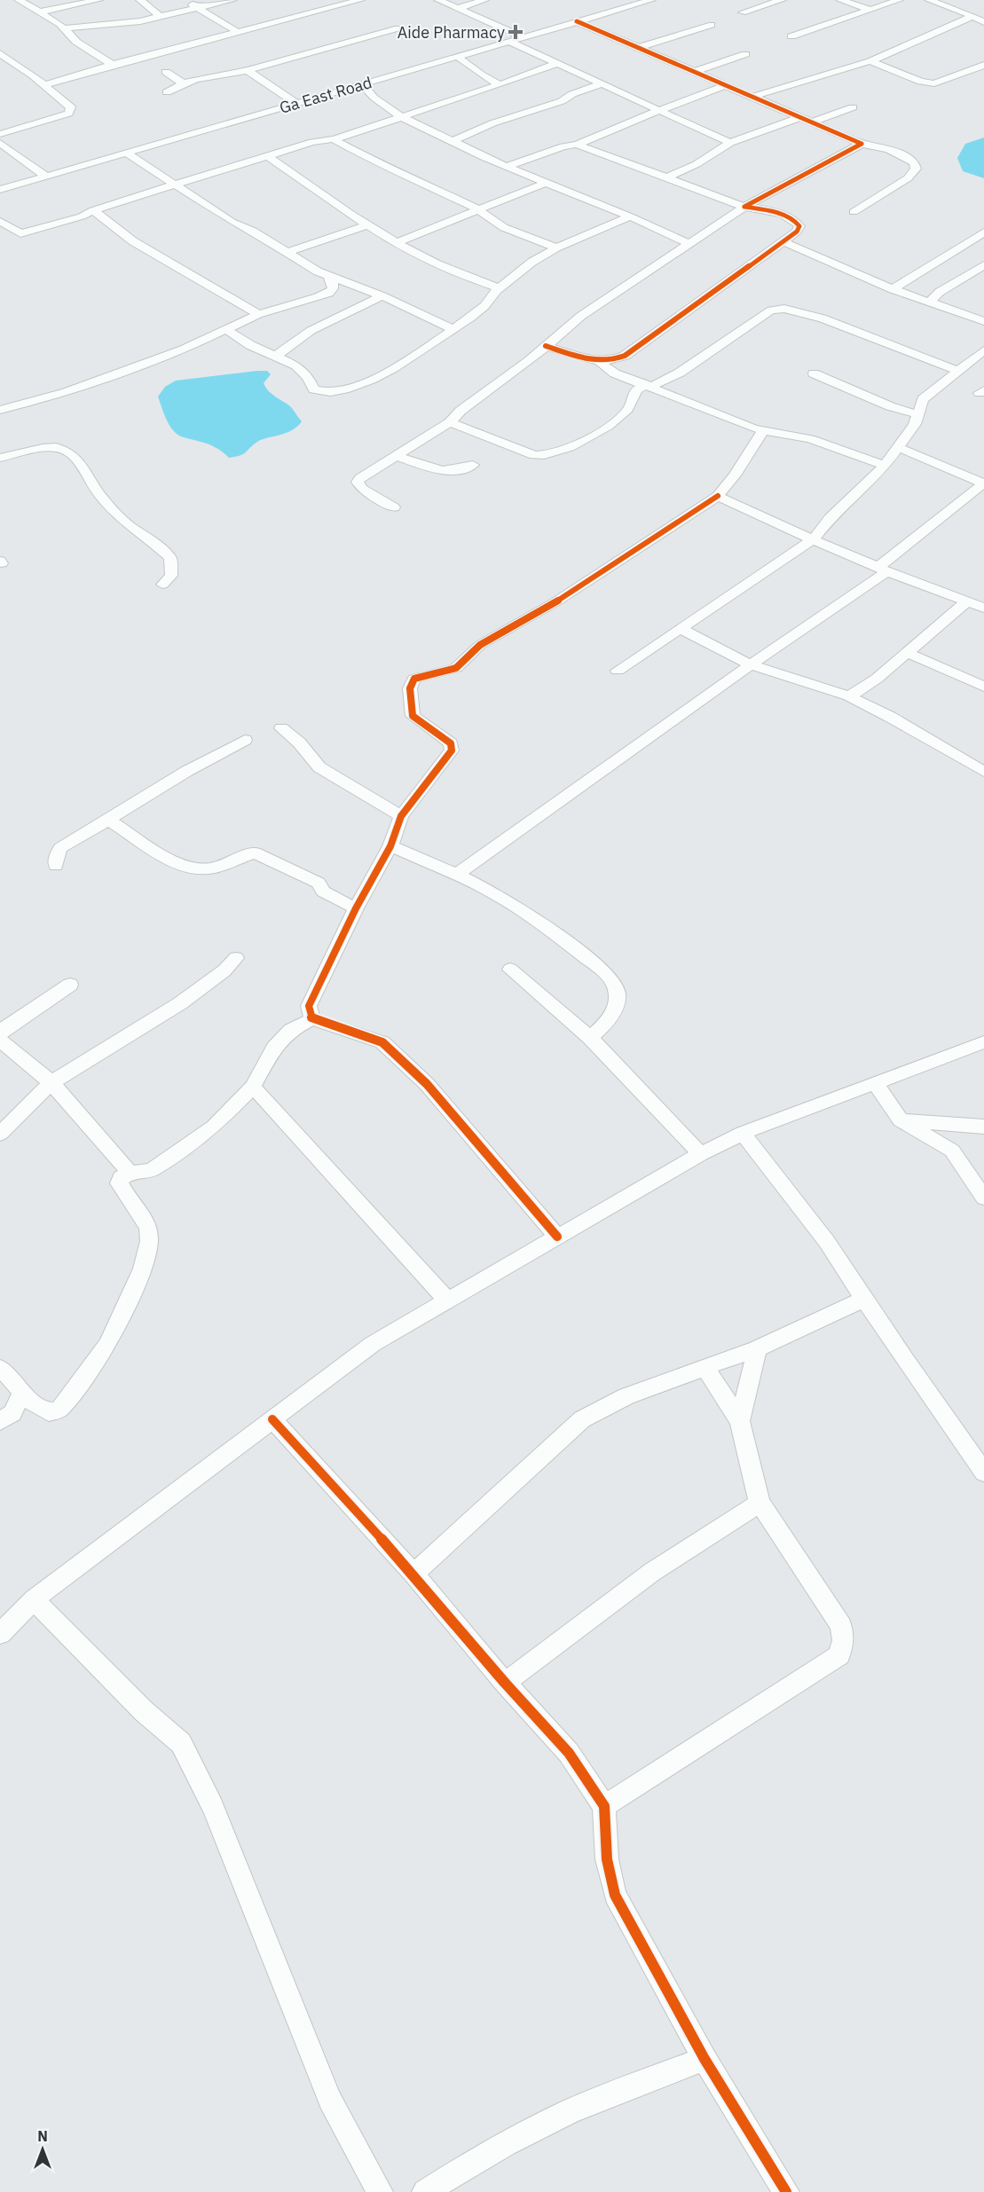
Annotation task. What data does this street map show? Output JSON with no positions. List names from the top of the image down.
{
  "streets": {
    "street": ["Ga East Road"]
  },
  "places": {
    "health": ["Aide Pharmacy"]
  },
  "north": "top"
}
